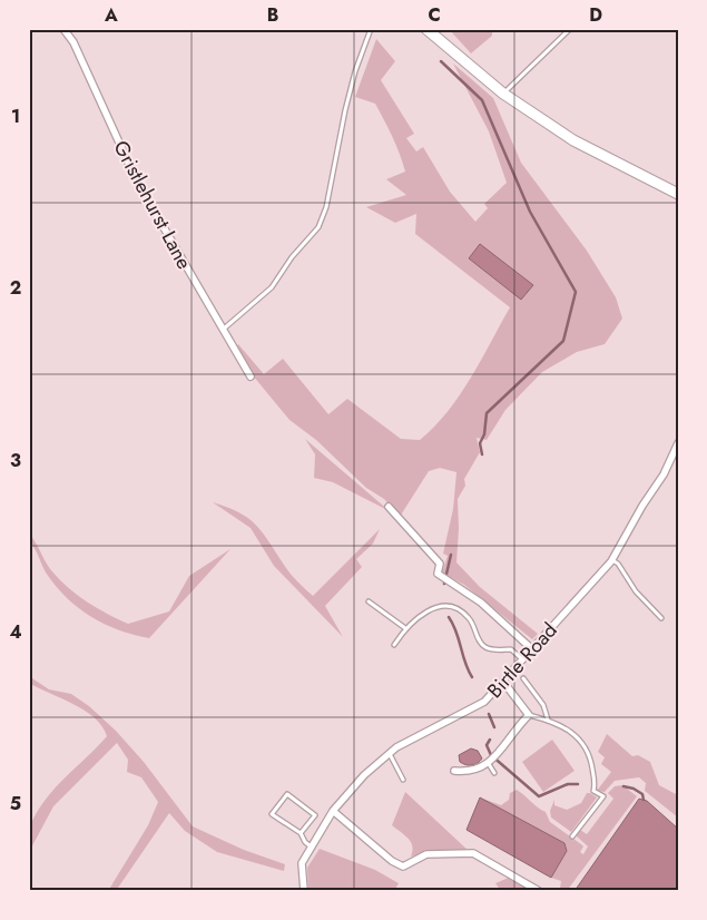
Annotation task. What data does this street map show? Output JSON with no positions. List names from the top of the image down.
{
  "streets": {
    "street": ["Gristlehurst Lane", "Birtle Road"]
  },
  "grid": {
    "columns": [
      "A",
      "B",
      "C",
      "D"
    ],
    "rows": [
      "1",
      "2",
      "3",
      "4",
      "5"
    ]
  }
}
